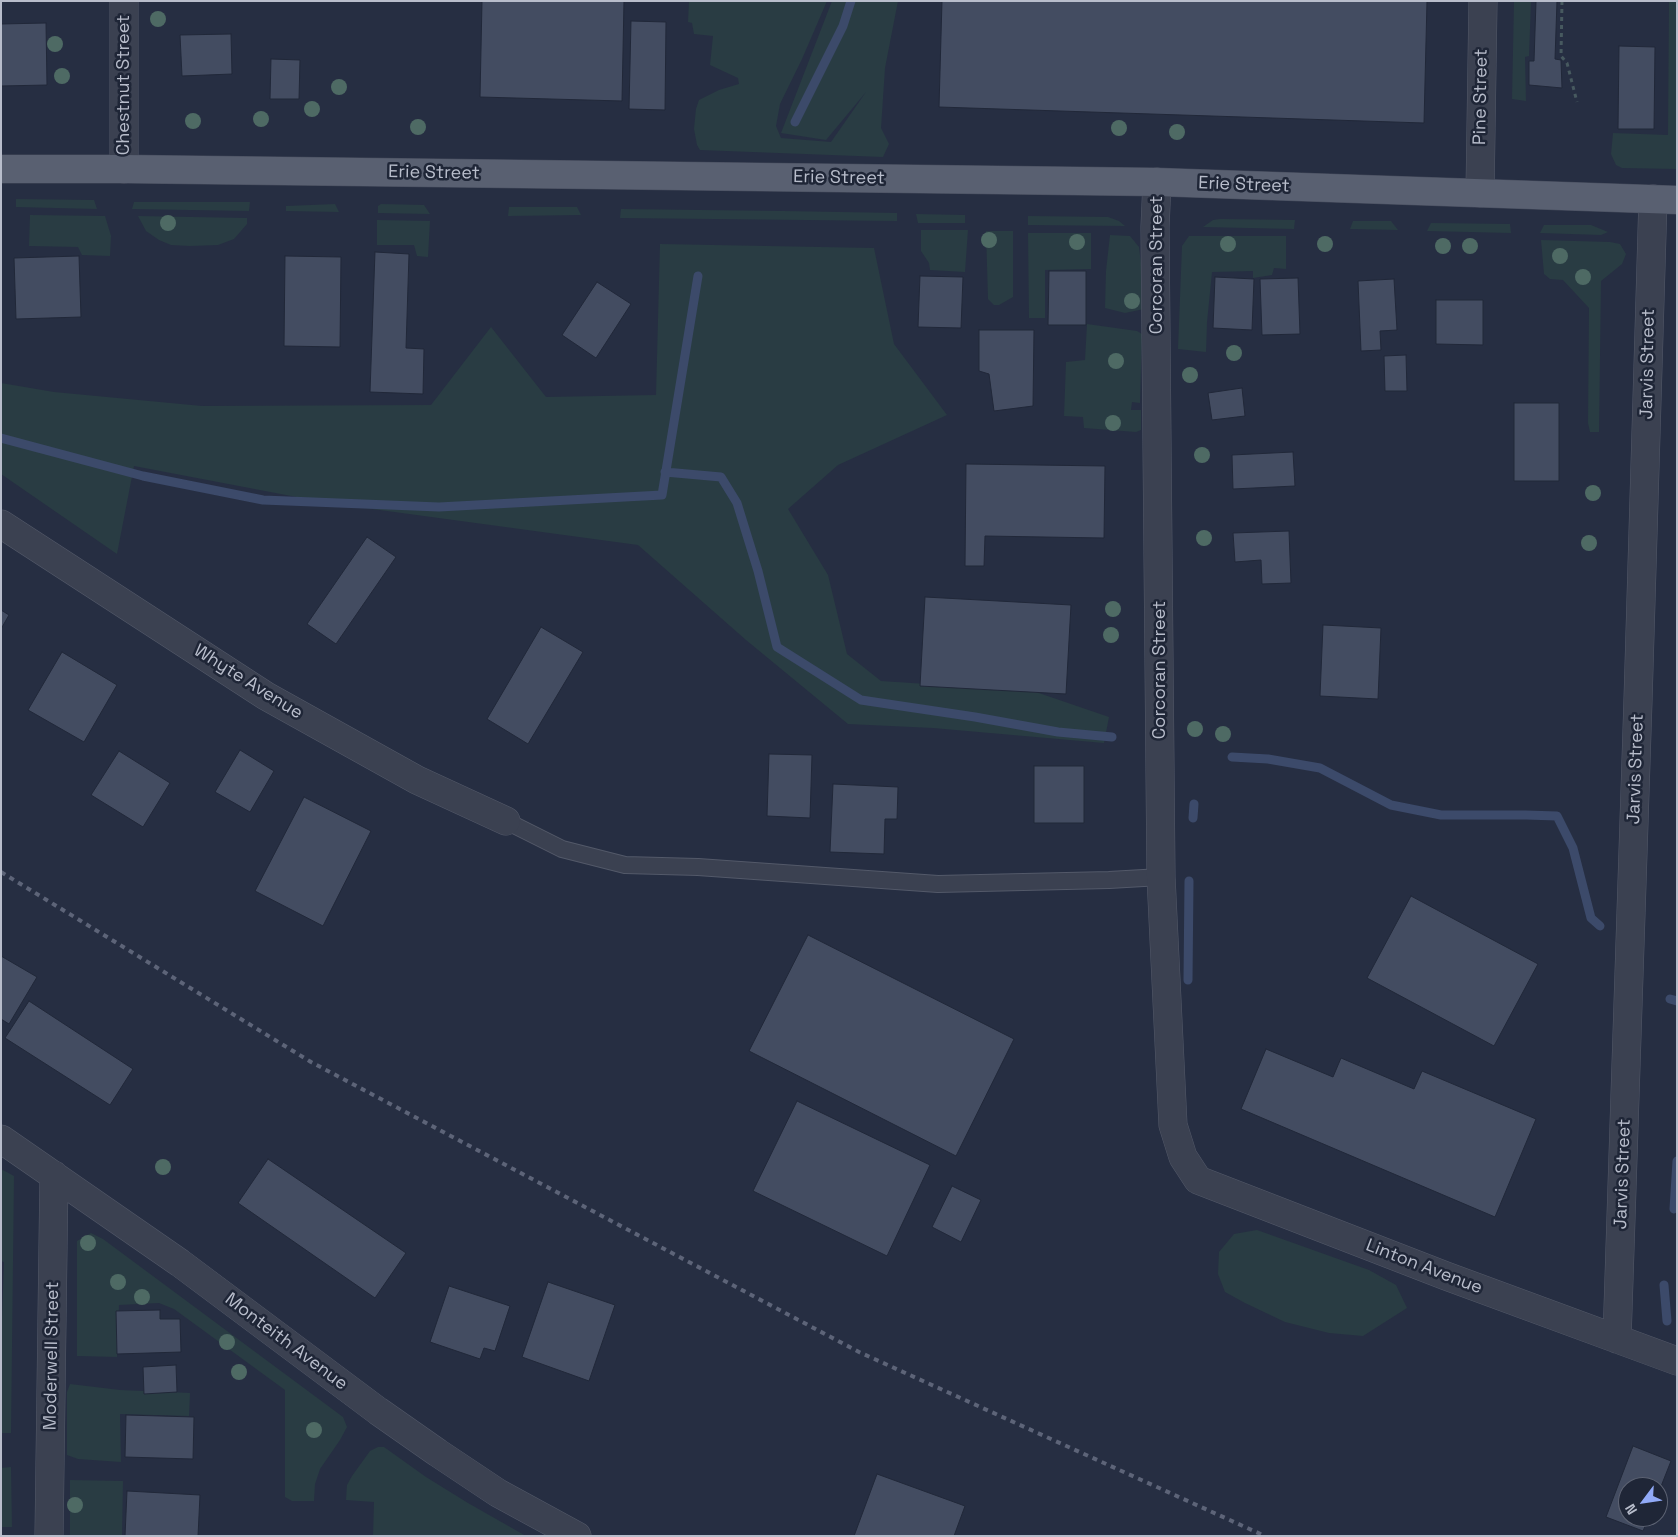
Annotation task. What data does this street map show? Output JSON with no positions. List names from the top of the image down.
{
  "streets": {
    "main road": ["Erie Street"],
    "street": [
      "Chestnut Street",
      "Pine Street",
      "Corcoran Street",
      "Jarvis Street",
      "Whyte Avenue",
      "Linton Avenue",
      "Monteith Avenue",
      "Moderwell Street"
    ]
  },
  "crossings": [
    ["Chestnut Street", "Erie Street"],
    ["Pine Street", "Erie Street"],
    ["Erie Street", "Corcoran Street"],
    ["Erie Street", "Jarvis Street"],
    ["Corcoran Street", "Linton Avenue"],
    ["Jarvis Street", "Linton Avenue"],
    ["Monteith Avenue", "Moderwell Street"]
  ],
  "north": "bottom left"
}
